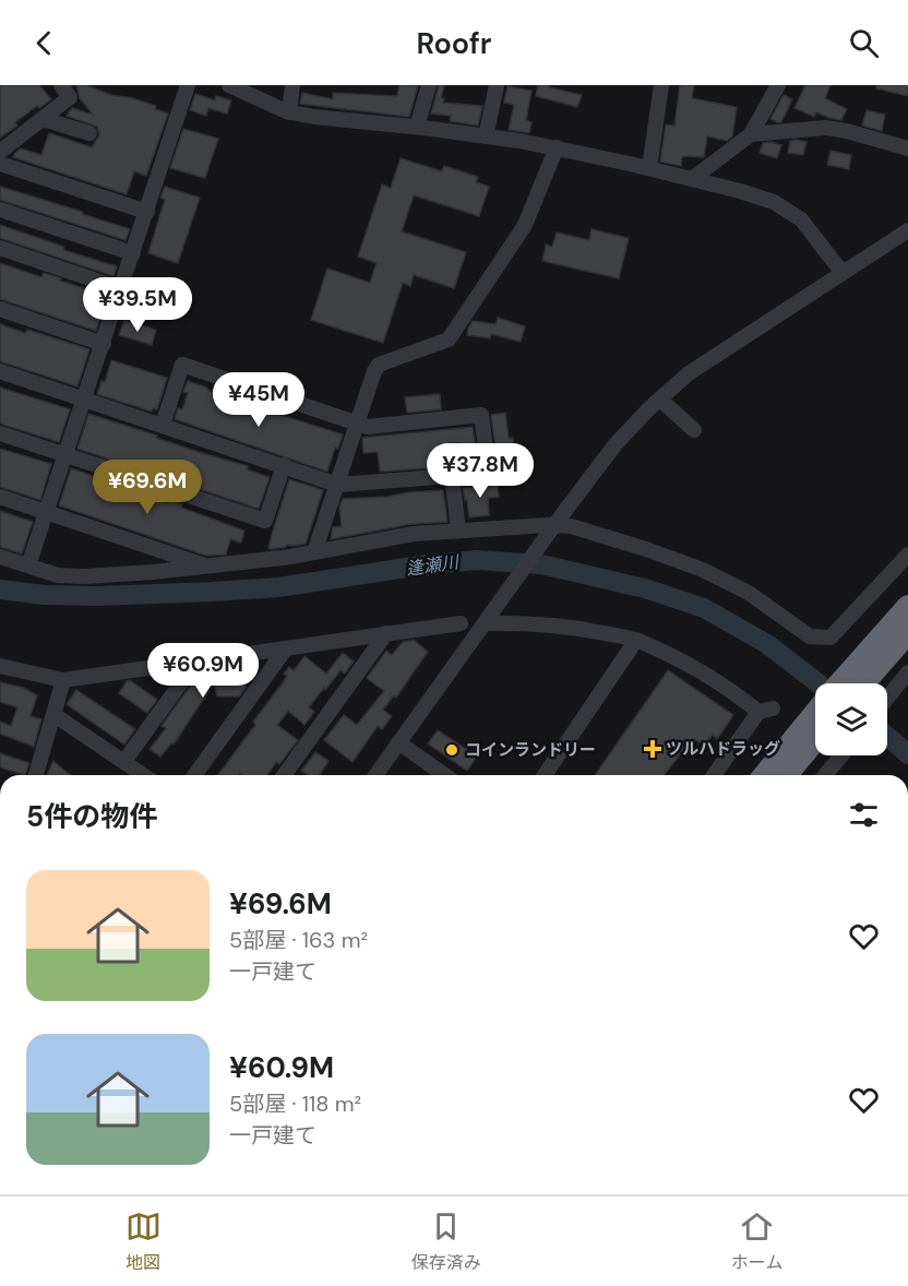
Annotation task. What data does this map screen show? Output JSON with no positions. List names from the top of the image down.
{
  "water": ["逢瀬川"],
  "places": {
    "health": ["ツルハドラッグ"],
    "other": ["コインランドリー"]
  },
  "page": {
    "header": "Roofr",
    "price": [
      "¥39.5M",
      "¥45M",
      "¥37.8M",
      "¥69.6M",
      "¥60.9M"
    ],
    "heading": "5件の物件",
    "list": [
      {
        "name": "¥69.6M",
        "note": "5部屋 · 163 m² · 一戸建て"
      },
      {
        "name": "¥60.9M",
        "note": "5部屋 · 118 m² · 一戸建て"
      }
    ],
    "tabs": ["地図", "保存済み", "ホーム"]
  }
}
